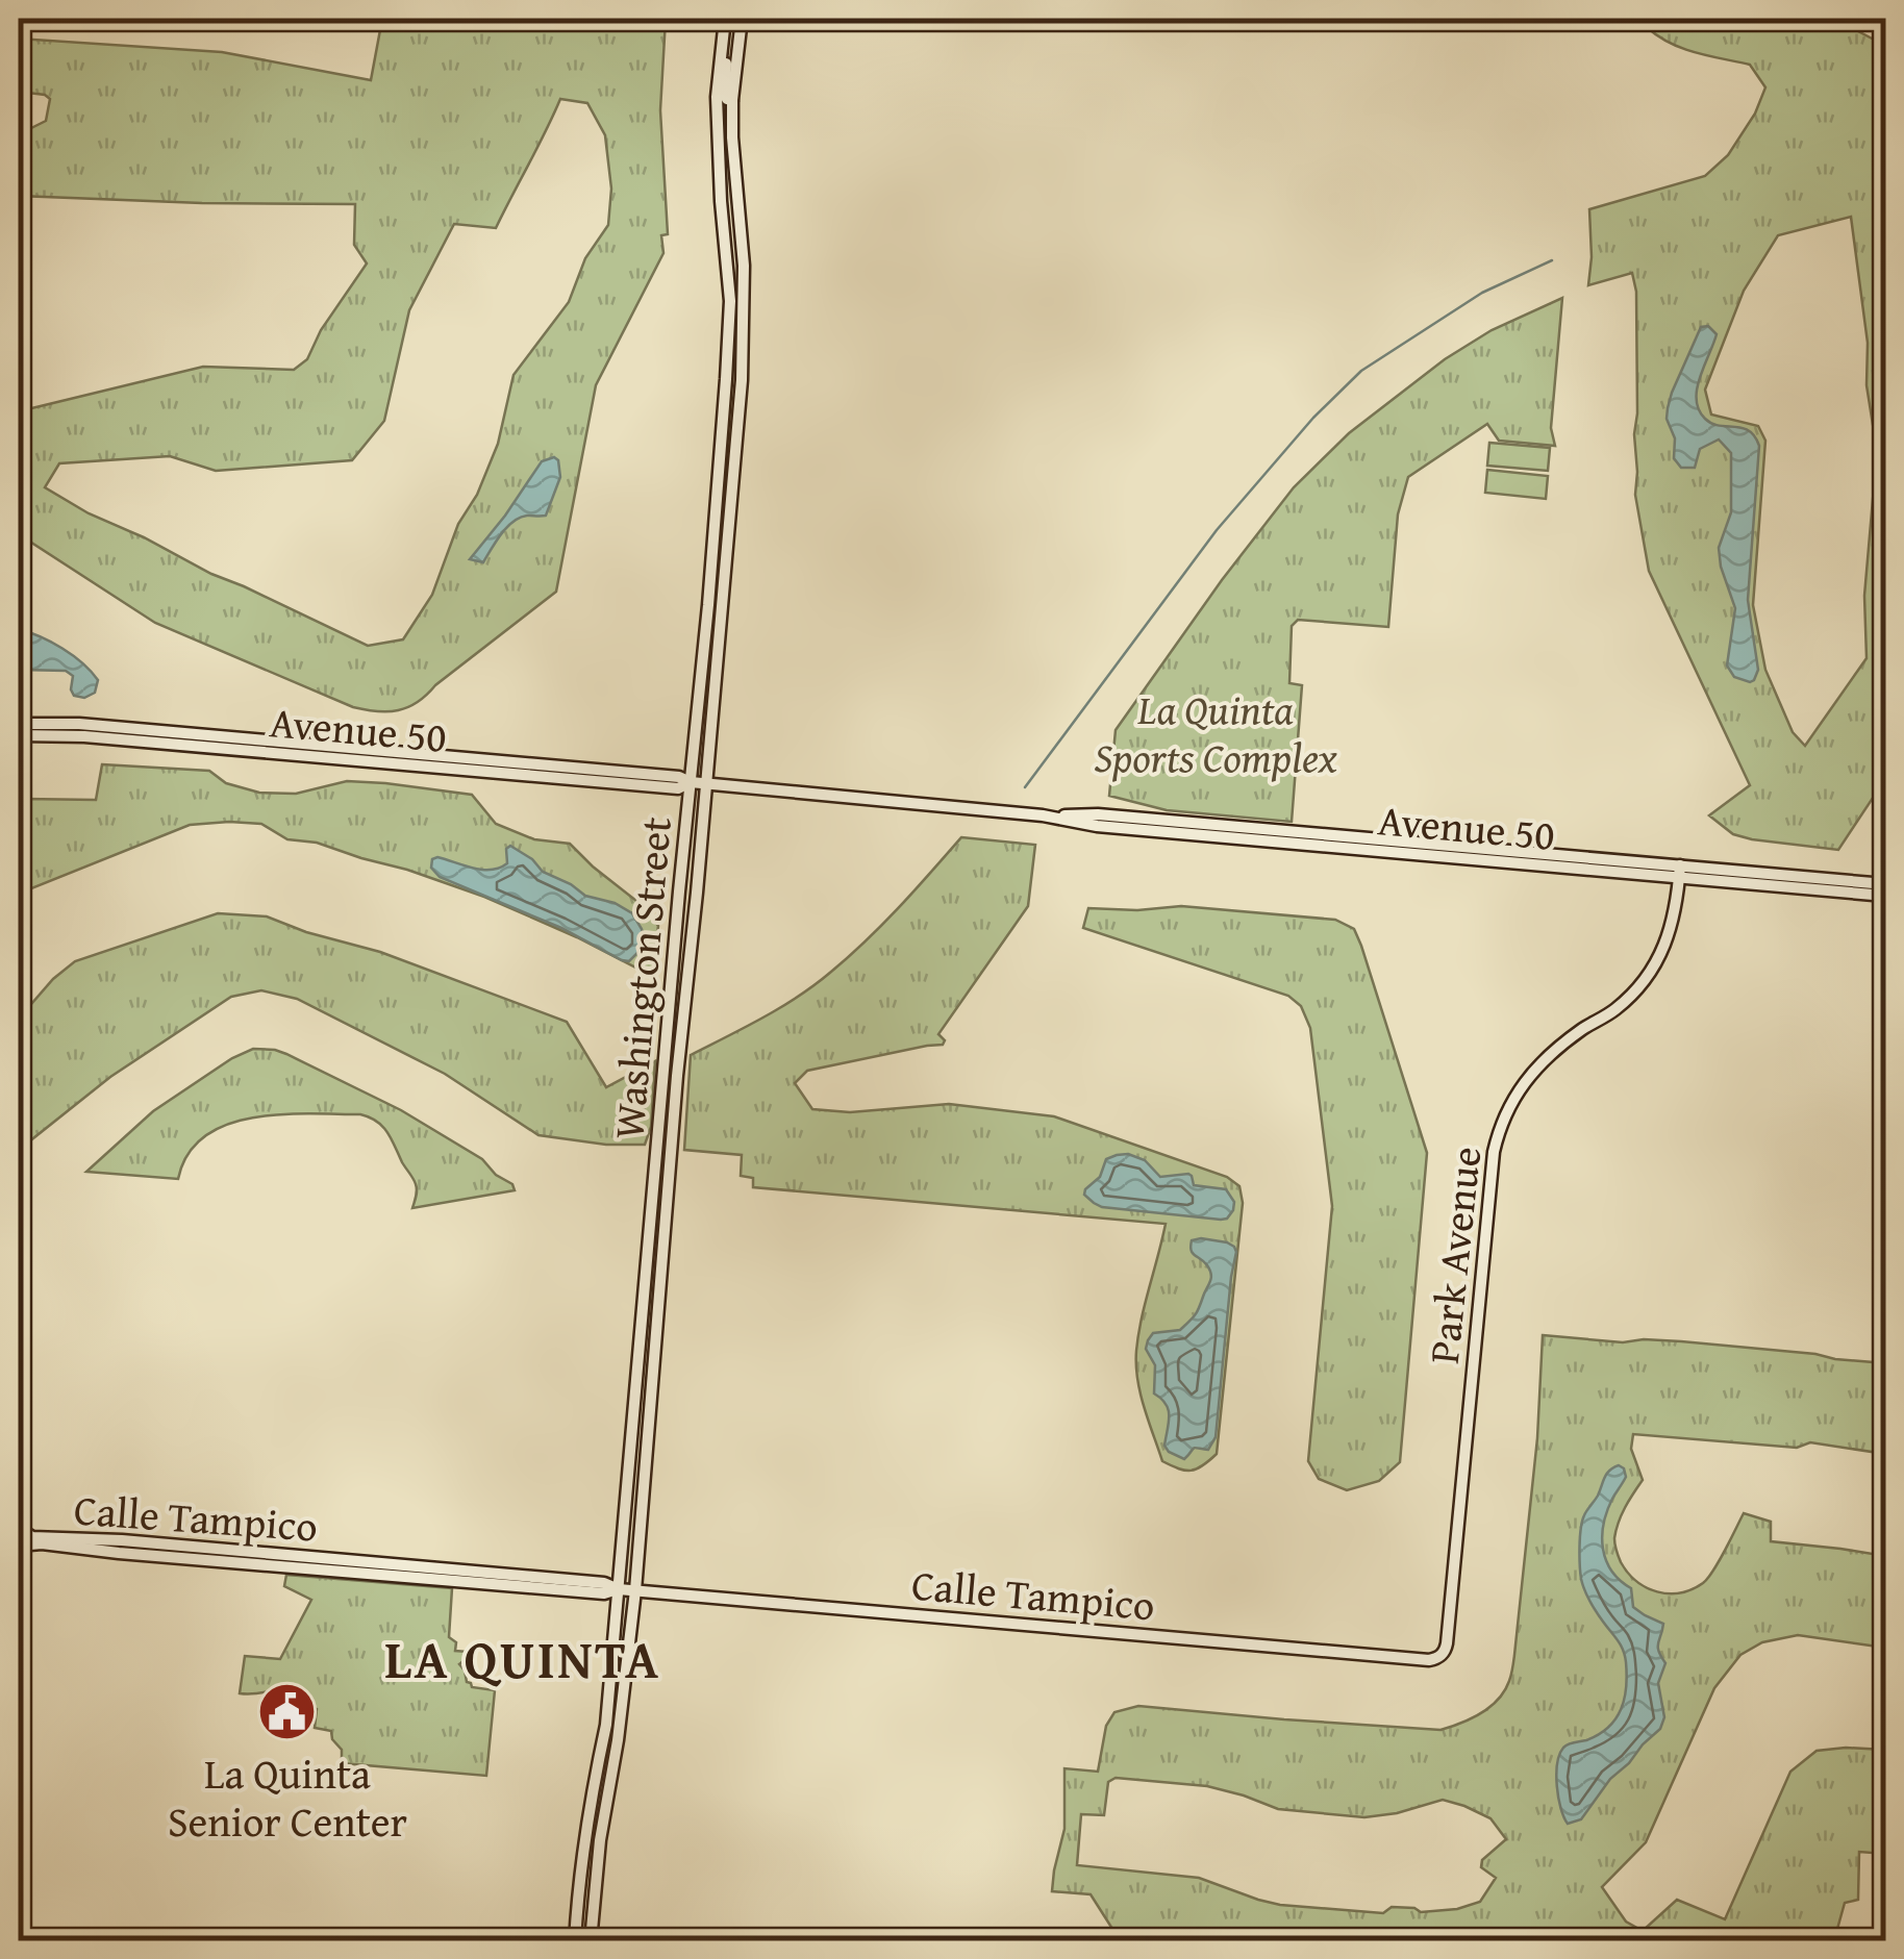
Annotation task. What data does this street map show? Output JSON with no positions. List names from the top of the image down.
{
  "streets": {
    "main road": [
      "Avenue 50",
      "Washington Street",
      "Park Avenue",
      "Calle Tampico"
    ]
  },
  "crossings": [
    ["Avenue 50", "Washington Street"],
    ["Avenue 50", "Park Avenue"],
    ["Washington Street", "Calle Tampico"],
    ["Park Avenue", "Calle Tampico"]
  ],
  "districts": ["LA QUINTA"],
  "parks": ["La Quinta Sports Complex"],
  "places": {
    "public building": ["La Quinta Senior Center"]
  }
}
